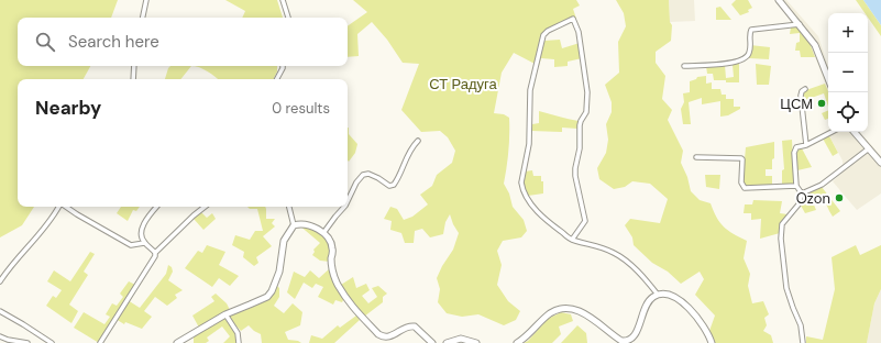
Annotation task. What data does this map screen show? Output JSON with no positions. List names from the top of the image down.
{
  "parks": ["СТ Радуга"],
  "places": ["ЦСМ", "Ozon"],
  "page": {
    "map_buttons": ["+", "−"],
    "search": "Search here",
    "heading": ["Nearby", "0 results"]
  }
}
